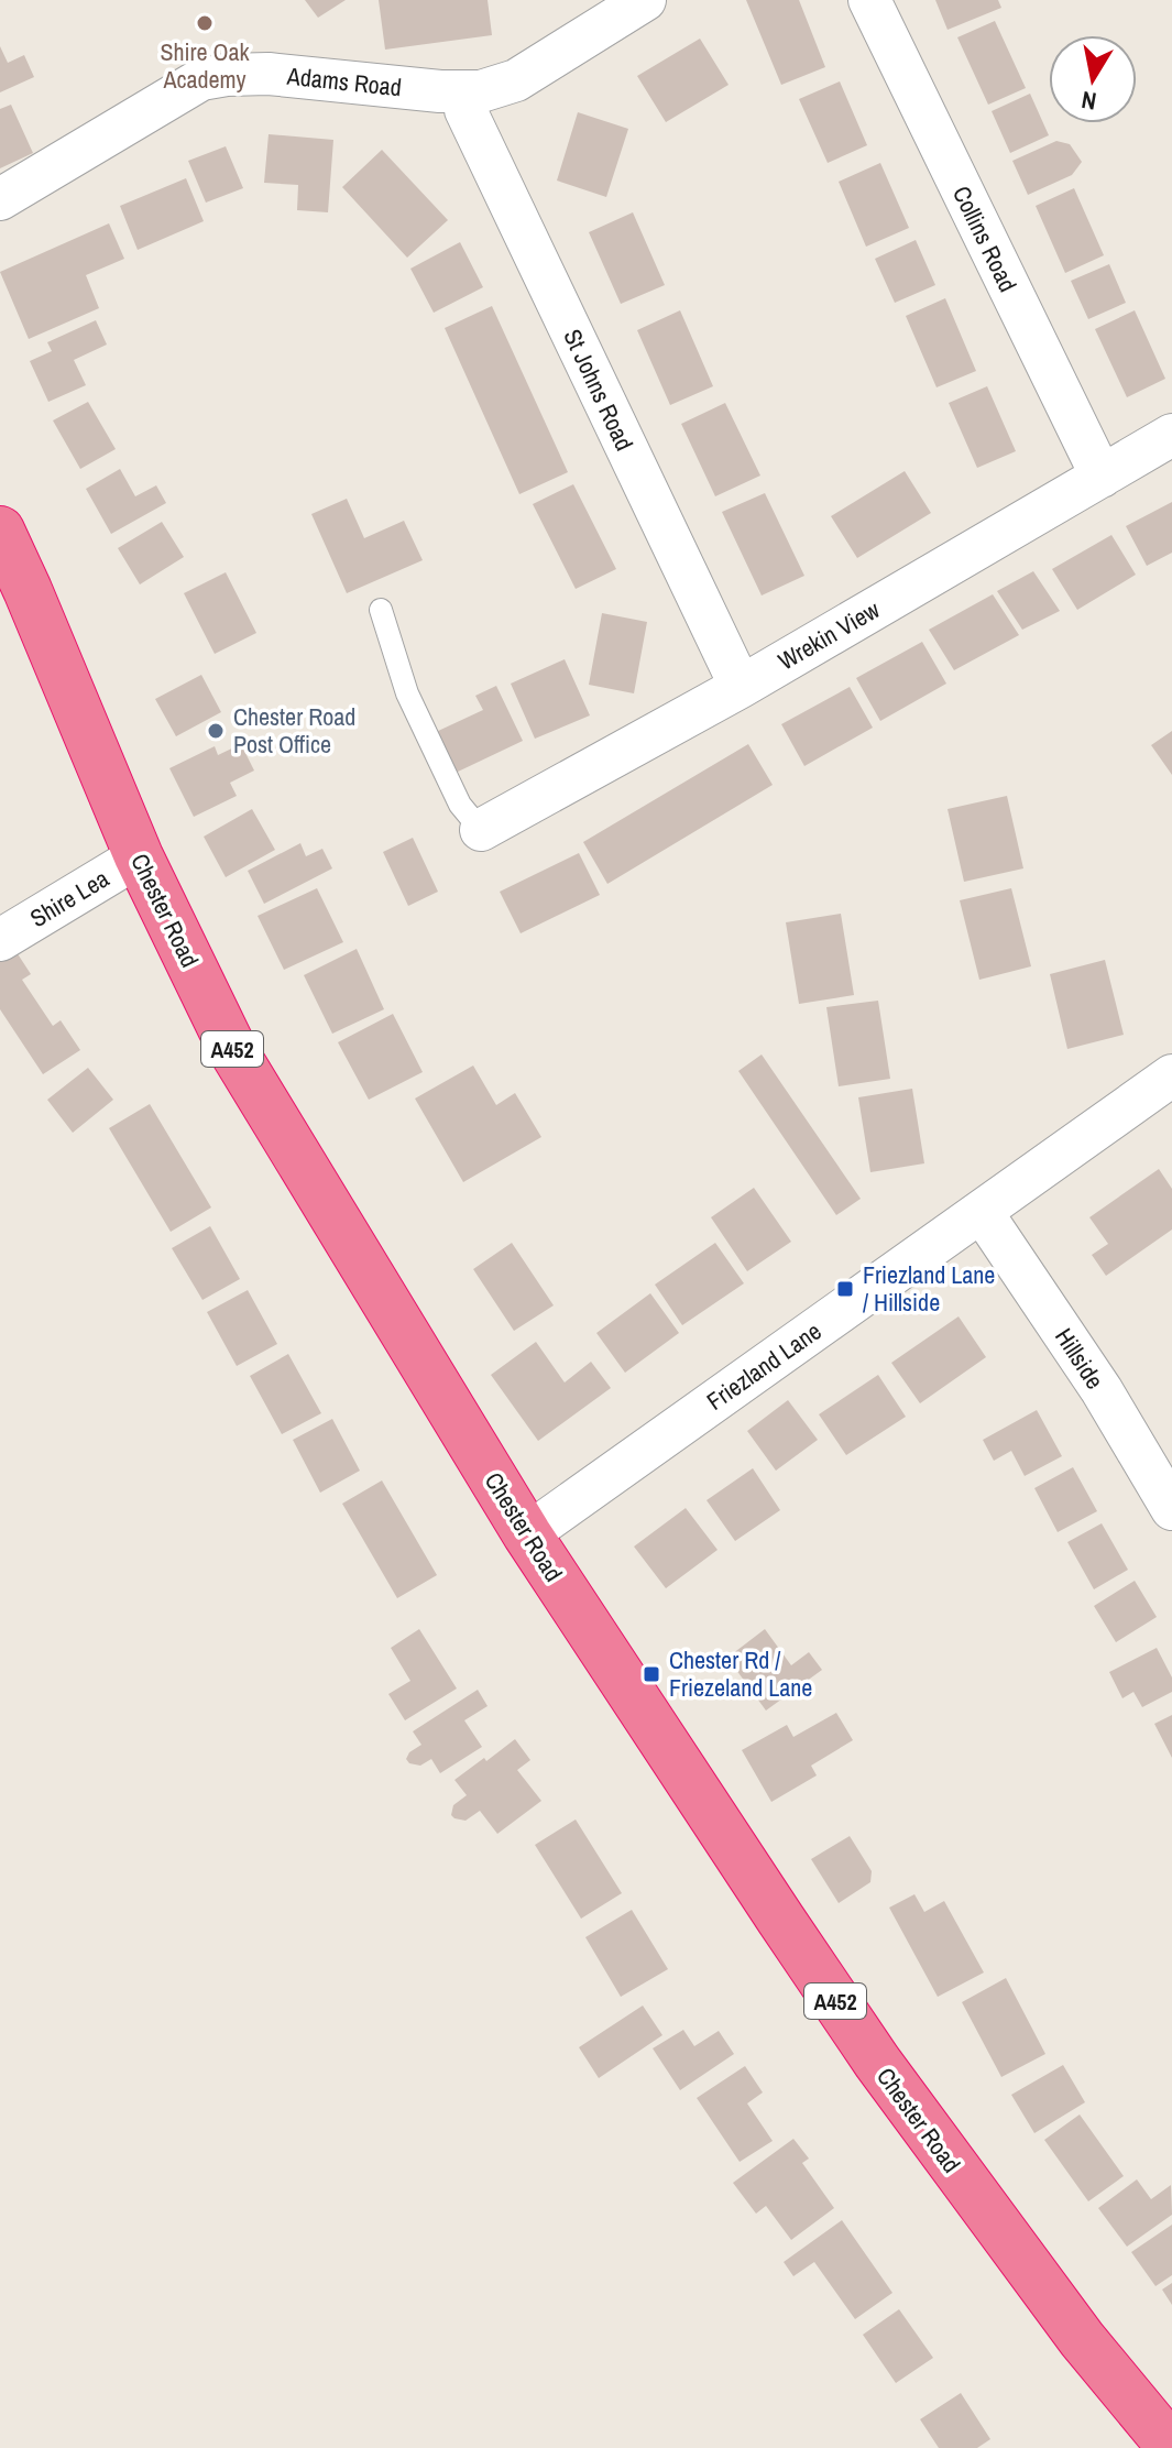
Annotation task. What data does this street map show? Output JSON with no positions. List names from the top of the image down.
{
  "streets": {
    "highway": ["Chester Road", "A452"],
    "street": [
      "Adams Road",
      "Collins Road",
      "St Johns Road",
      "Wrekin View",
      "Shire Lea",
      "Hillside",
      "Friezland Lane"
    ]
  },
  "crossings": [
    ["Adams Road", "St Johns Road"],
    ["Collins Road", "Wrekin View"],
    ["St Johns Road", "Wrekin View"],
    ["Shire Lea", "Chester Road"],
    ["Chester Road", "Friezland Lane"],
    ["Hillside", "Friezland Lane"]
  ],
  "places": {
    "other": ["Shire Oak Academy", "Chester Road Post Office"],
    "transit": ["Friezland Lane / Hillside", "Chester Rd / Friezeland Lane"]
  },
  "north": "bottom"
}
